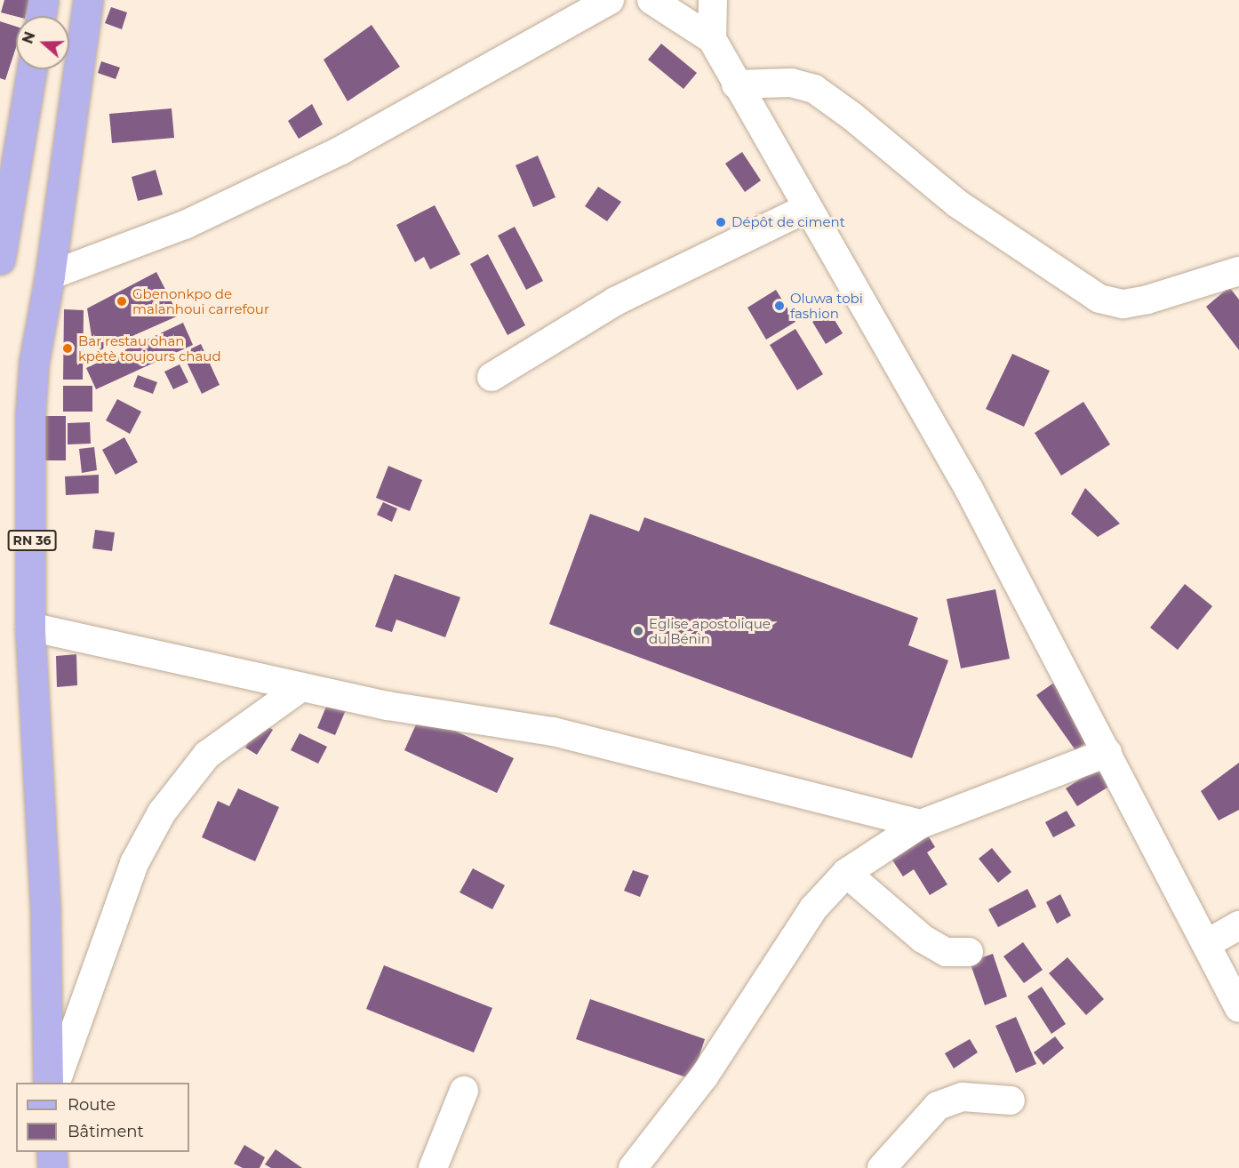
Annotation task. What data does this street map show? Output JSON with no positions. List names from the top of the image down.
{
  "streets": {
    "main road": ["RN 36"]
  },
  "places": [
    "Dépôt de ciment",
    "Gbenonkpo de malanhoui carrefour",
    "Oluwa tobi fashion",
    "Bar restau ohan kpètè toujours chaud",
    "Eglise apostolique du Bénin"
  ],
  "legend": ["Route", "Bâtiment"],
  "north": "left"
}
